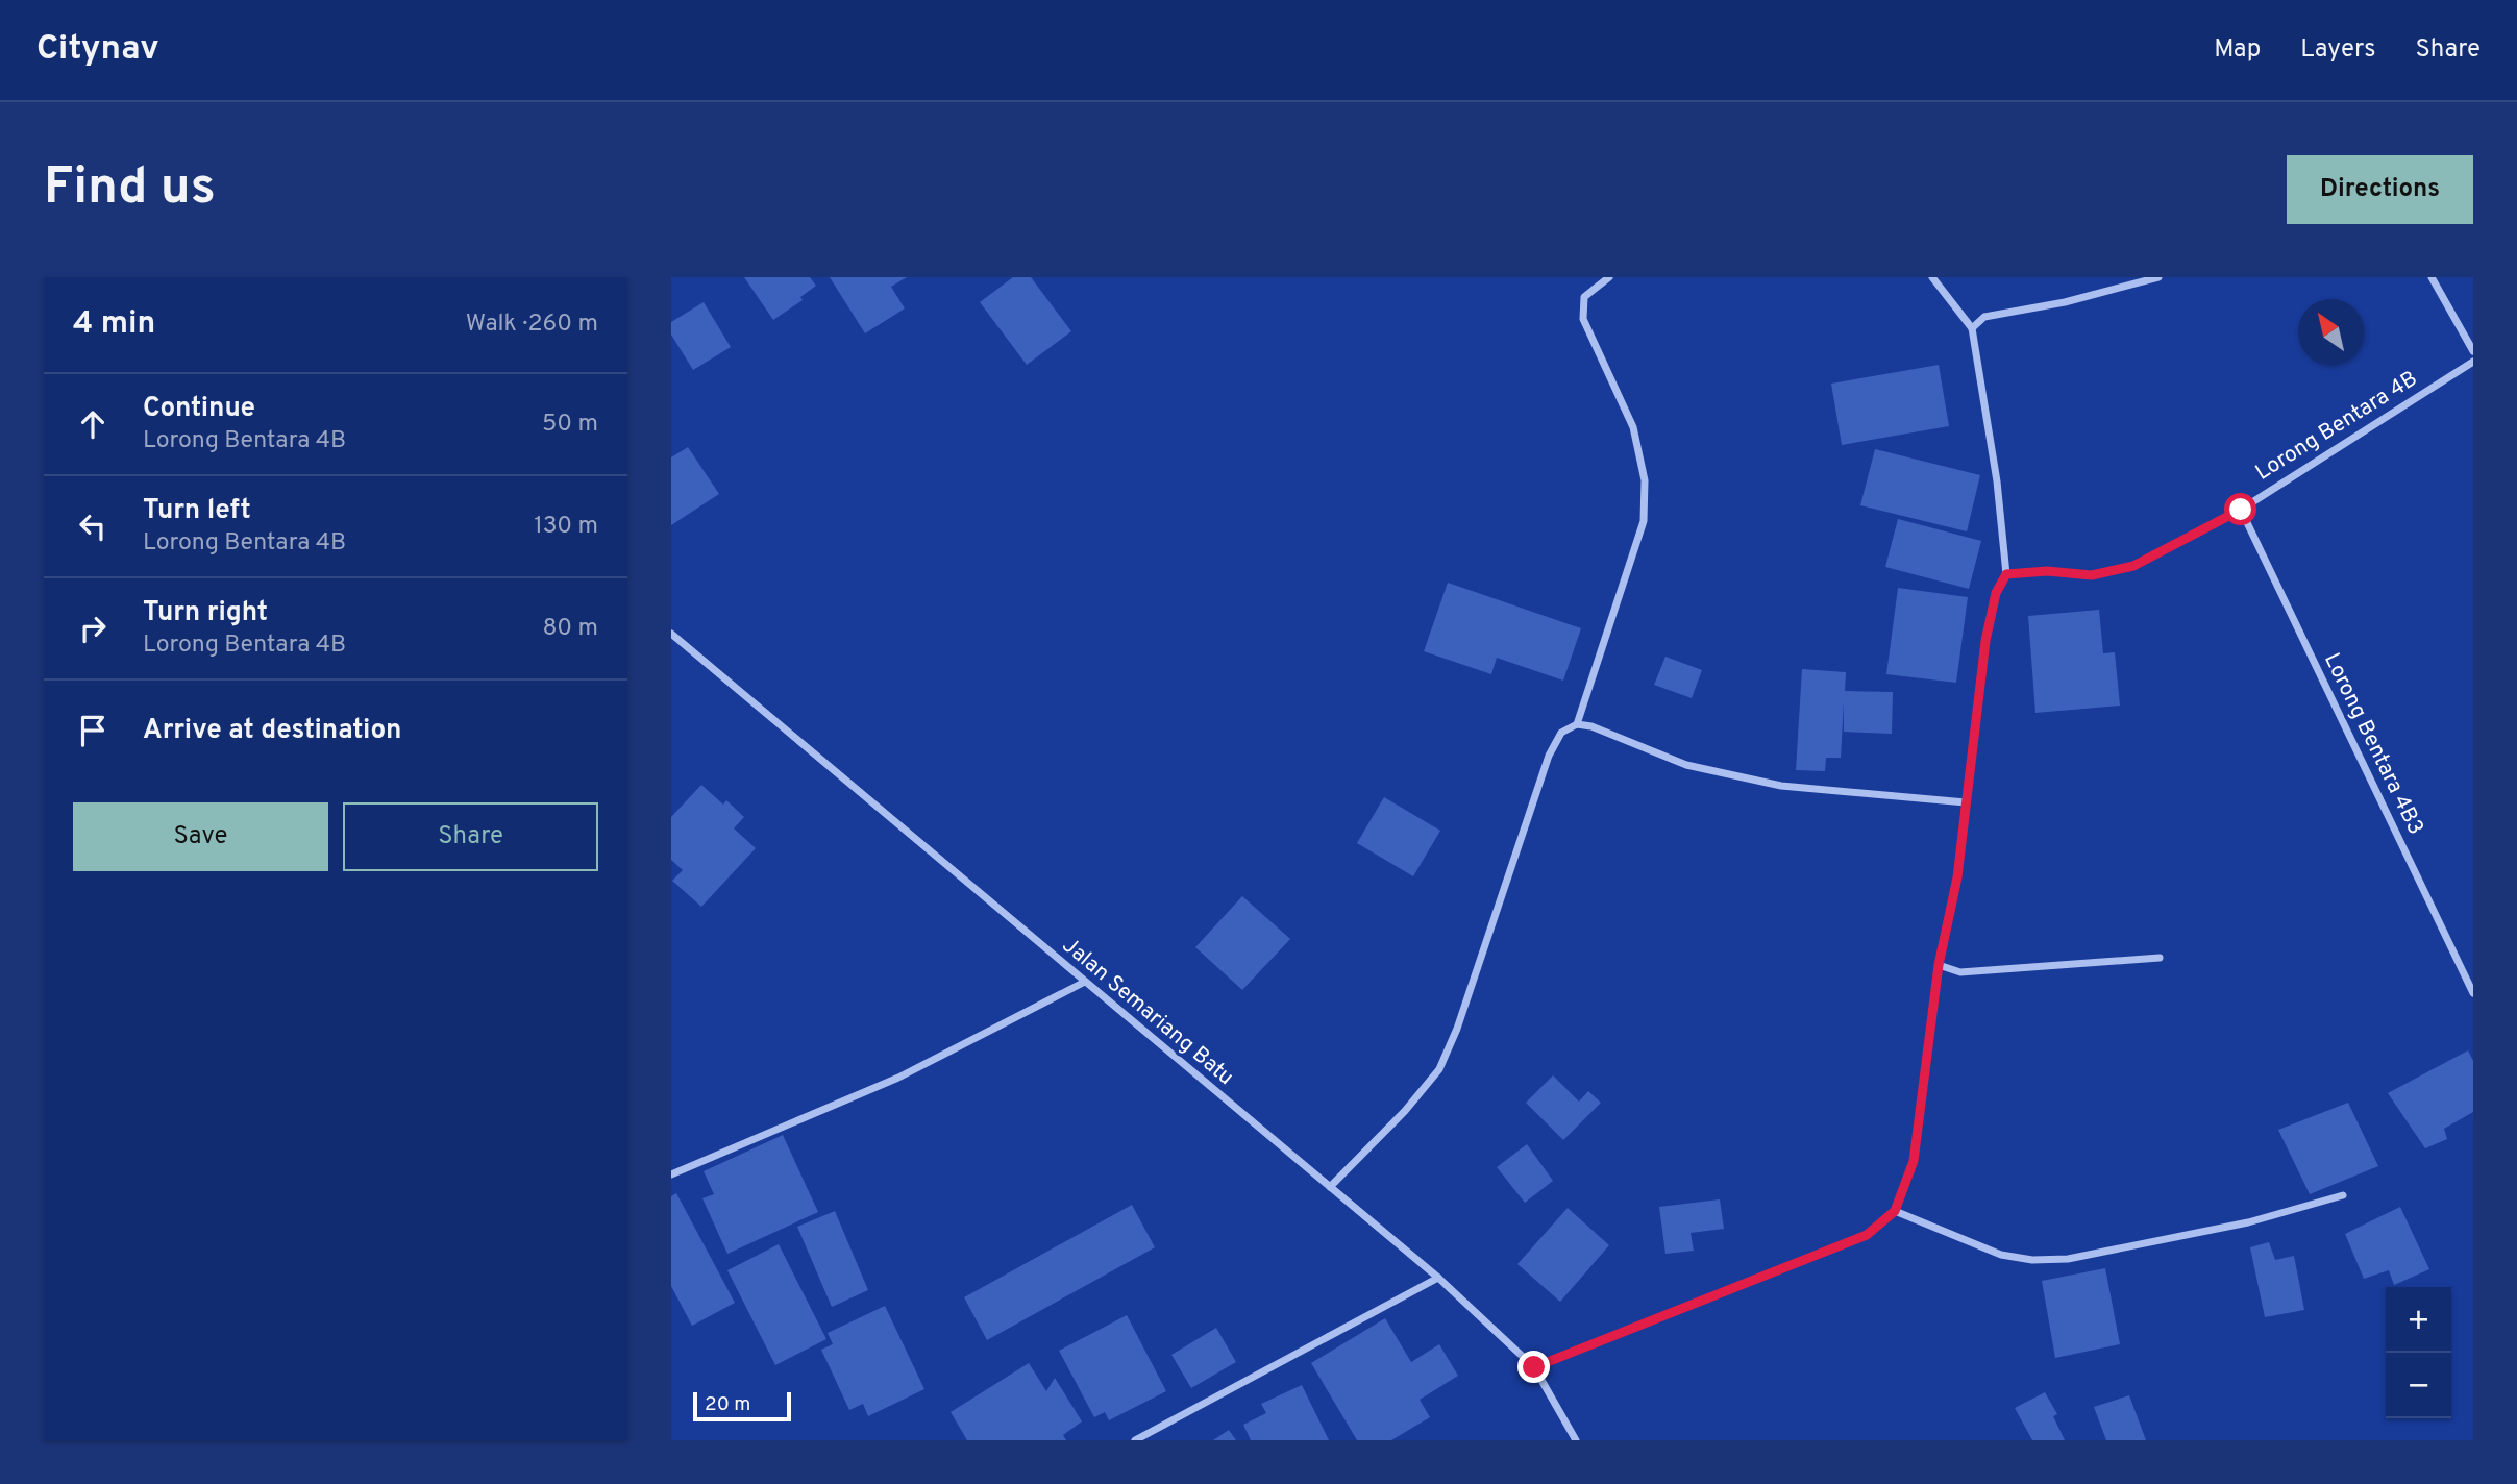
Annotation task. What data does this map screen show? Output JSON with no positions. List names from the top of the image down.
{
  "streets": {
    "street": ["Lorong Bentara 4B", "Lorong Bentara 4B3", "Jalan Semariang Batu"]
  },
  "crossings": [
    ["Lorong Bentara 4B", "Lorong Bentara 4B3"]
  ],
  "scale_bar": "20 m",
  "north": "top left",
  "page": {
    "header": "Citynav",
    "nav": ["Map", "Layers", "Share"],
    "buttons": [
      "Directions",
      ["Save", "Share"]
    ],
    "title": "Find us",
    "heading": ["4 min", "Walk · 260 m"],
    "list": [
      ["Continue", "Lorong Bentara 4B", "50 m"],
      ["Turn left", "Lorong Bentara 4B", "130 m"],
      ["Turn right", "Lorong Bentara 4B", "80 m"],
      "Arrive at destination"
    ],
    "map_buttons": ["+", "−"],
    "scale": "20 m"
  }
}
